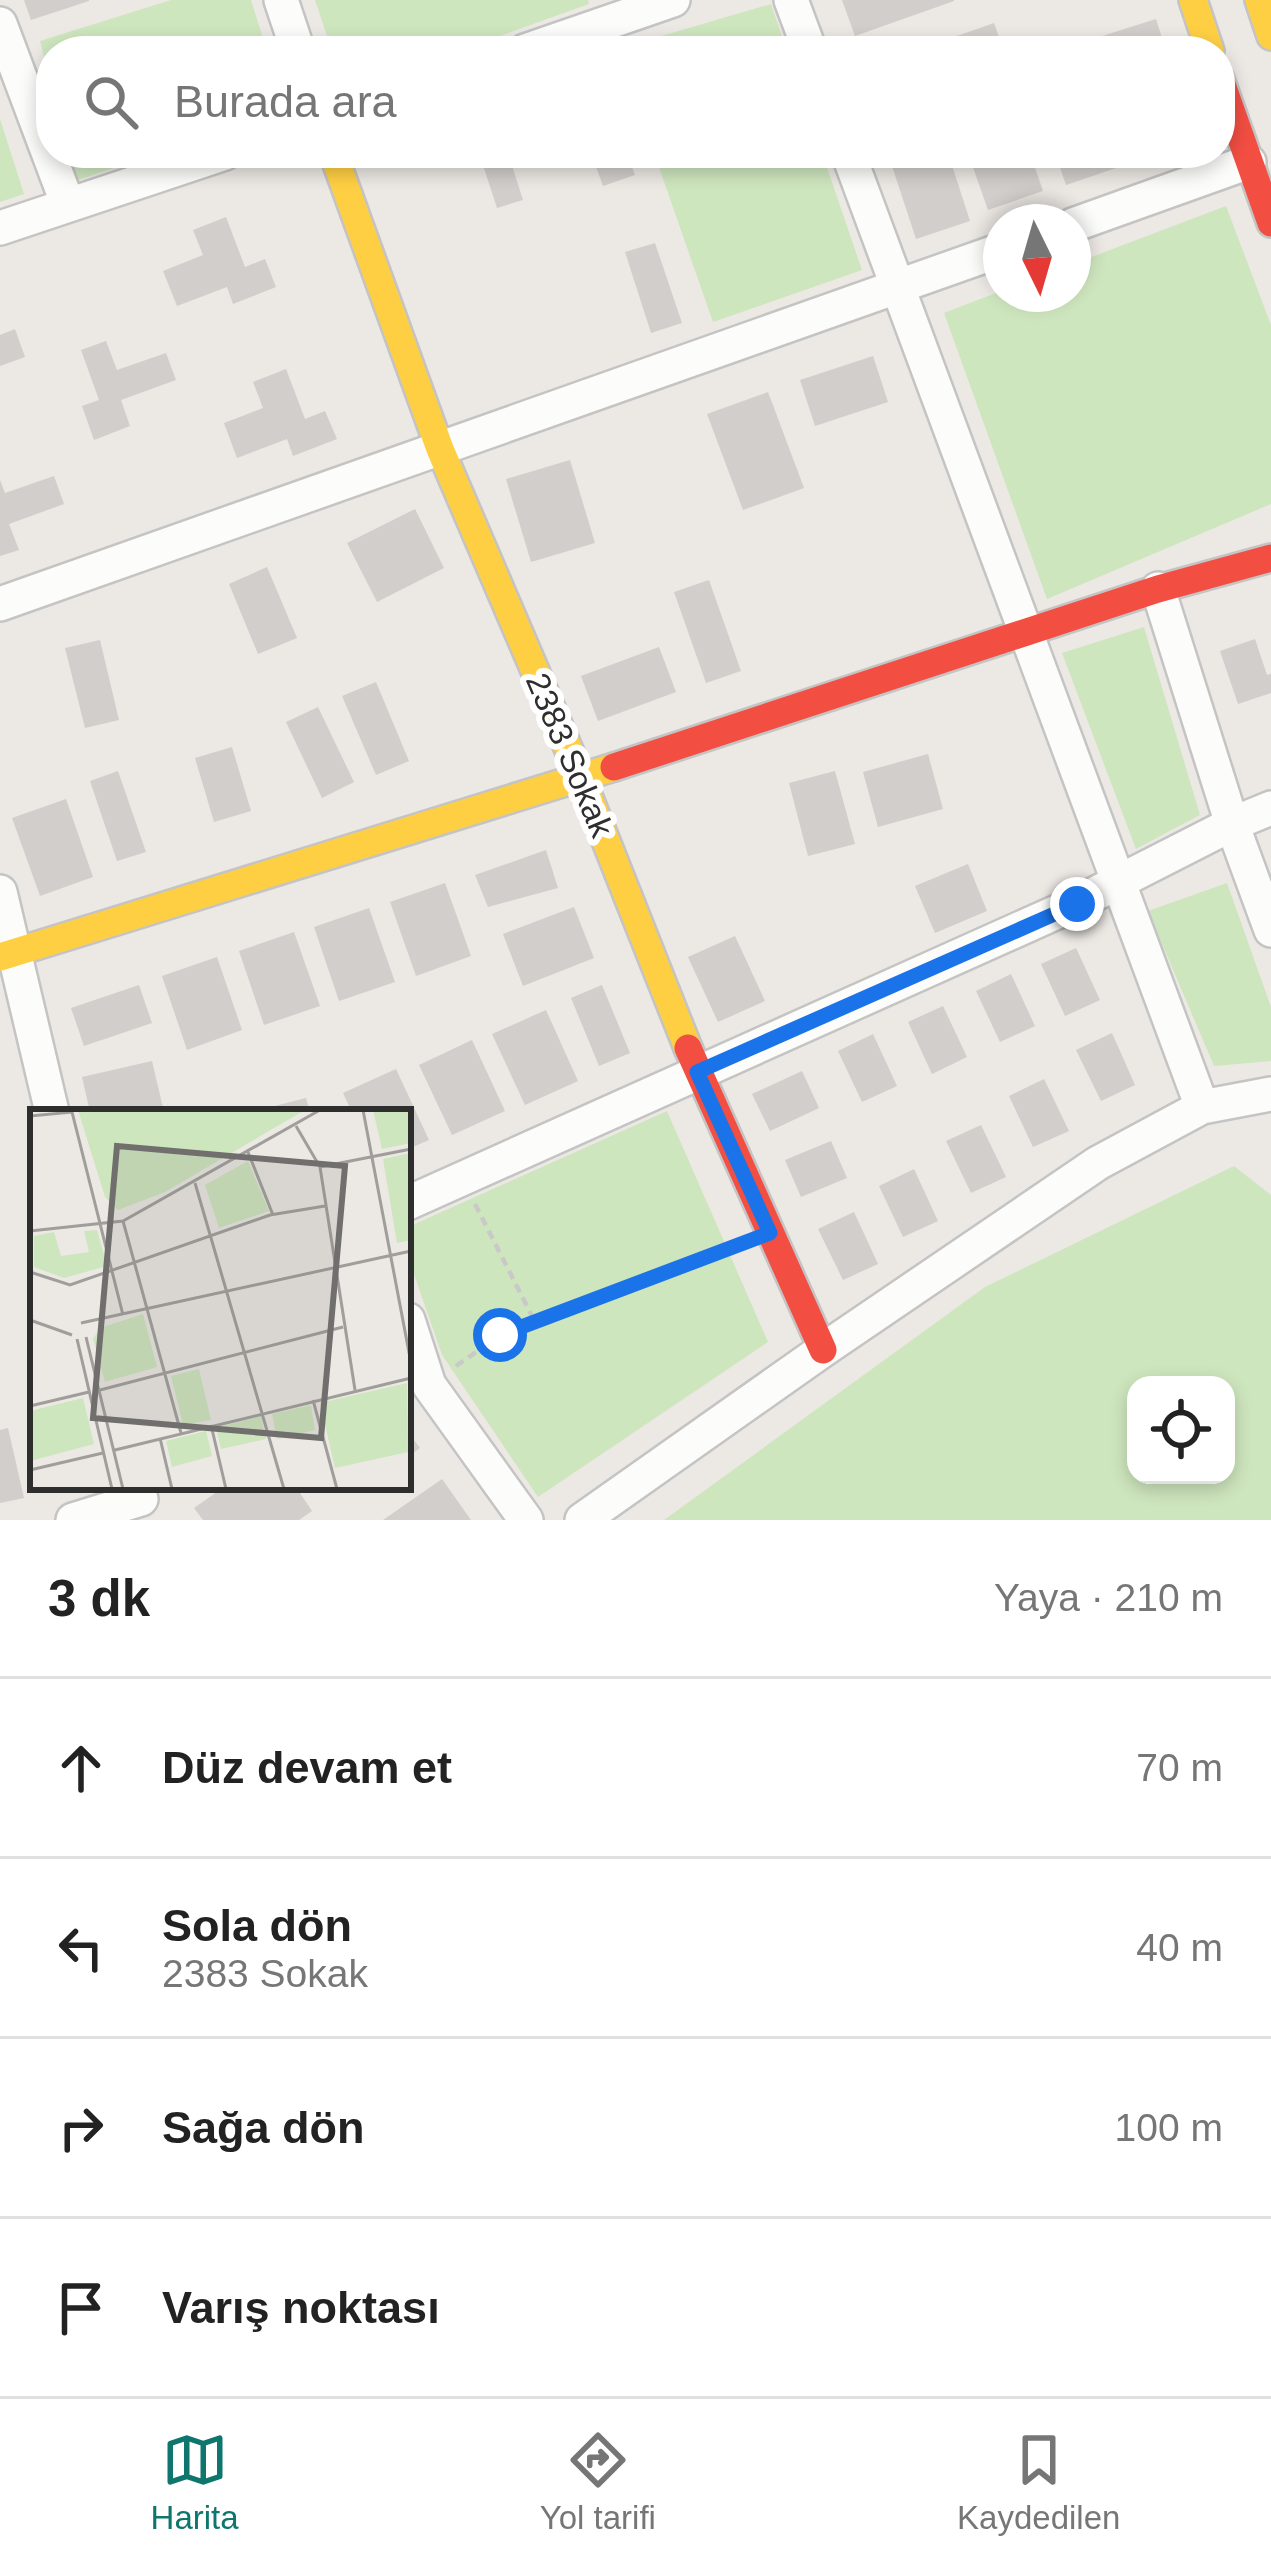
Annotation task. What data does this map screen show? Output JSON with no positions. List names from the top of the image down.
{
  "streets": {
    "street": ["2383 Sokak"]
  },
  "north": "bottom",
  "page": {
    "search": "Burada ara",
    "heading": ["3 dk", "Yaya · 210 m"],
    "list": [
      ["Düz devam et", "70 m"],
      ["Sola dön", "2383 Sokak", "40 m"],
      ["Sağa dön", "100 m"],
      "Varış noktası"
    ],
    "nav": ["Harita", "Yol tarifi", "Kaydedilen"]
  }
}
